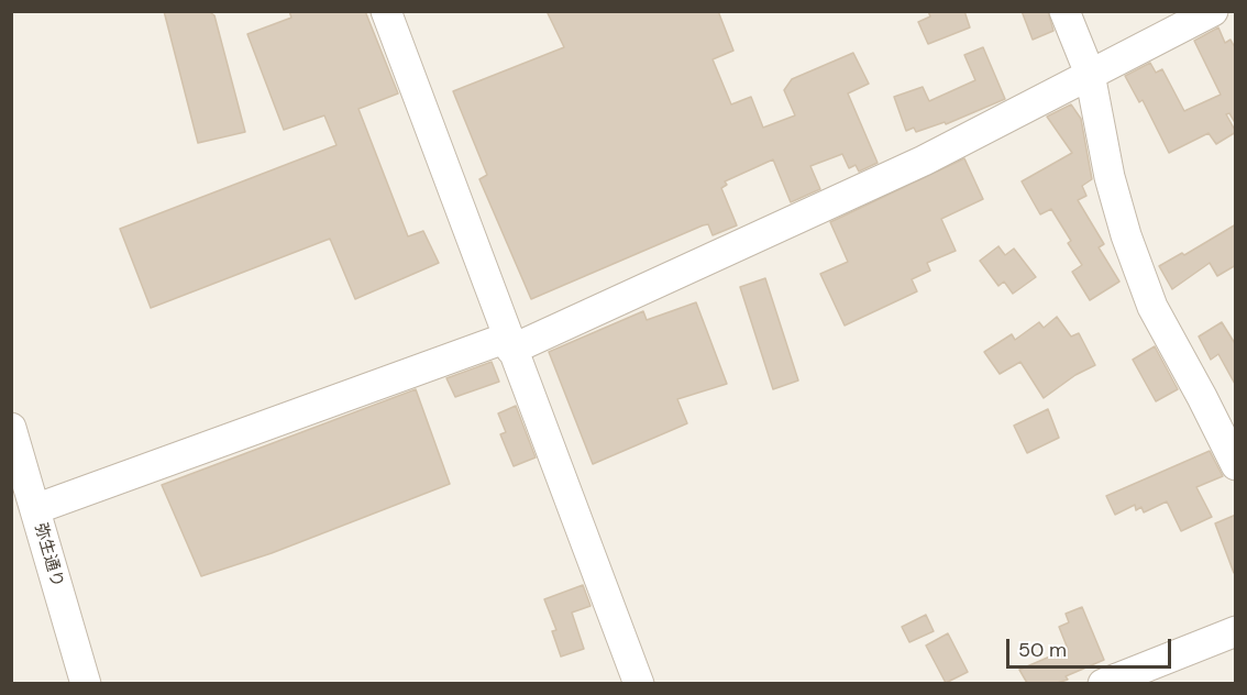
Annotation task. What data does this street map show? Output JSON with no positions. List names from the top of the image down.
{
  "streets": {
    "street": ["弥生通り"]
  },
  "scale_bar": "50 m"
}
